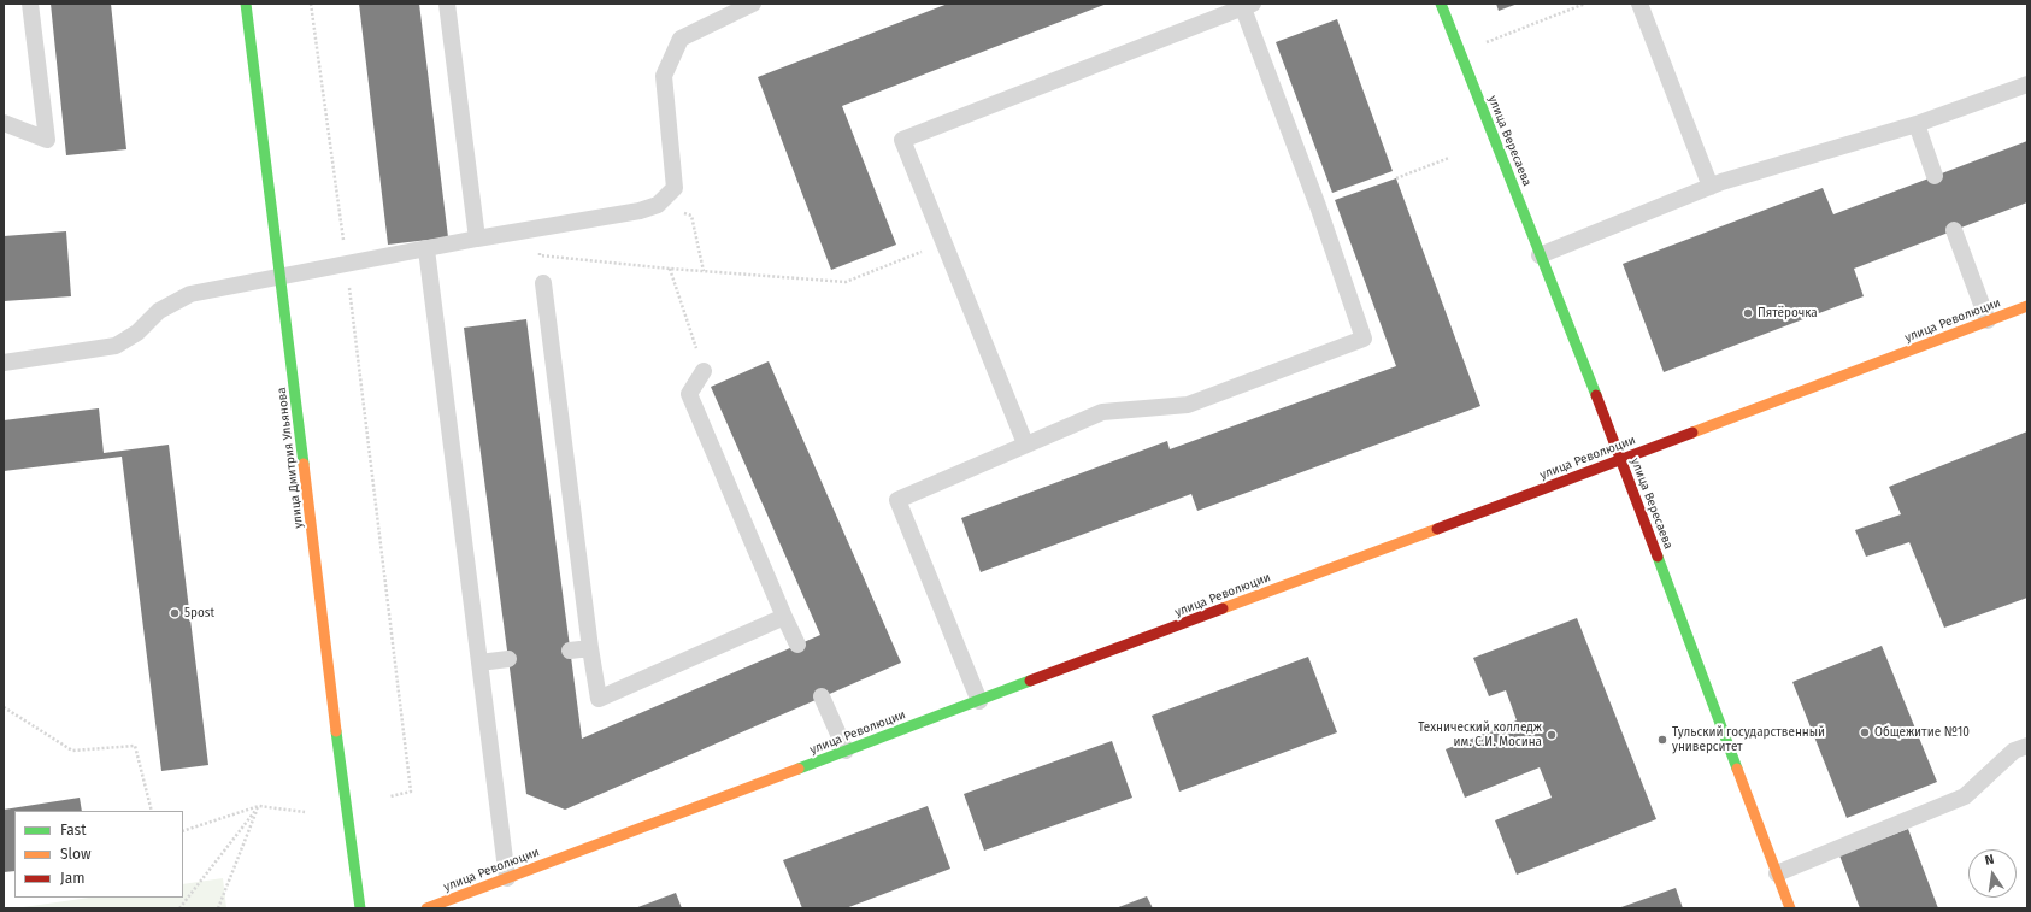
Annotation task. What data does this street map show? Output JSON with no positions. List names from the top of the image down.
{
  "streets": {
    "street": ["улица Вересаева", "улица Революции", "улица Дмитрия Ульянова"]
  },
  "crossings": [
    ["улица Вересаева", "улица Революции"]
  ],
  "places": [
    "Пятёрочка",
    "5post",
    "Общежитие №10",
    "Технический колледж им. С.И. Мосина",
    "Тульский государственный университет"
  ],
  "legend": ["Fast", "Slow", "Jam"],
  "north": "top"
}
